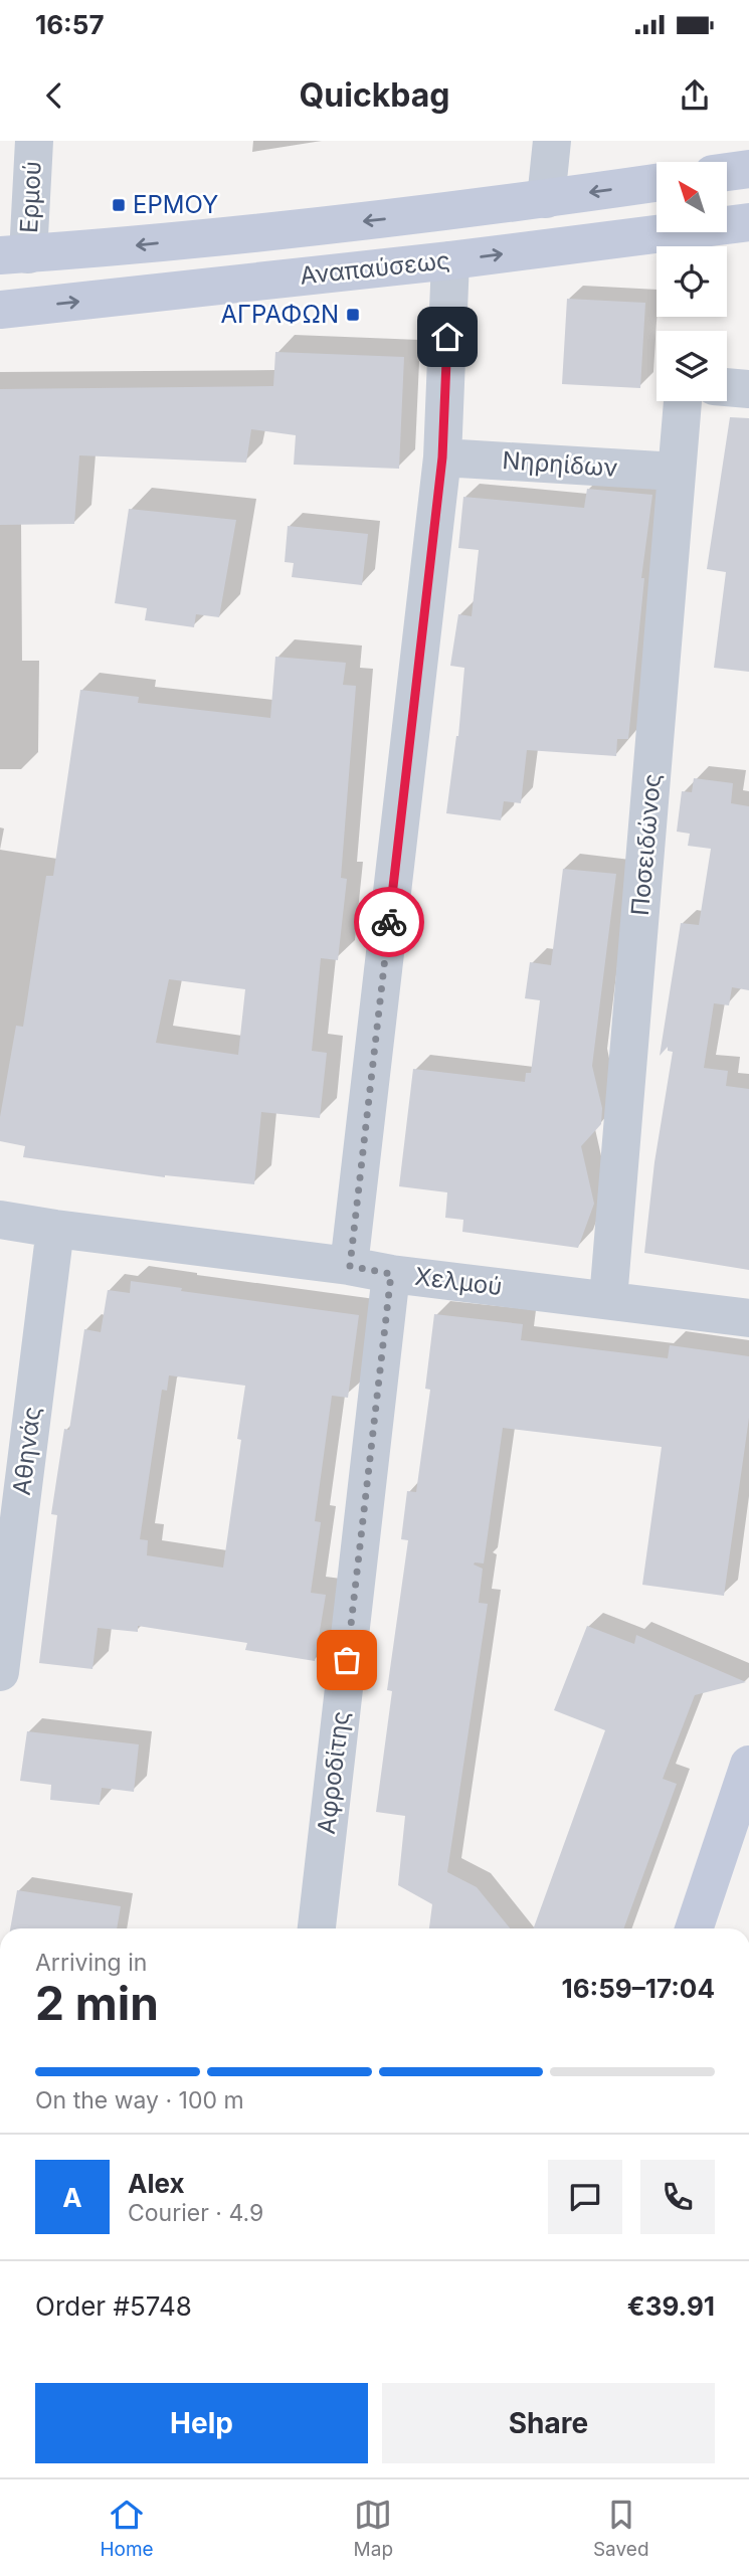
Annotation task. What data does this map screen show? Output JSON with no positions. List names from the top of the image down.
{
  "streets": {
    "main road": ["Αναπαύσεως"],
    "street": [
      "Ερμού",
      "Νηρηίδων",
      "Ποσειδώνος",
      "Χελμού",
      "Αθηνάς",
      "Αφροδίτης"
    ]
  },
  "crossings": [
    ["Ερμού", "Αναπαύσεως"],
    ["Νηρηίδων", "Ποσειδώνος"],
    ["Ποσειδώνος", "Χελμού"],
    ["Χελμού", "Αθηνάς"],
    ["Χελμού", "Αφροδίτης"]
  ],
  "places": {
    "transit": ["ΕΡΜΟΥ", "ΑΓΡΑΦΩΝ"]
  },
  "north": "top left",
  "page": {
    "status": "16:57",
    "header": "Quickbag",
    "heading": ["2 min", "Arriving in", "16:59–17:04"],
    "panel": [
      "Alex",
      "Courier · 4.9",
      "Order #5748",
      "€39.91"
    ],
    "bar": "On the way · 100 m",
    "round": "A",
    "buttons": ["Help", "Share"],
    "tabs": ["Home", "Map", "Saved"]
  }
}
